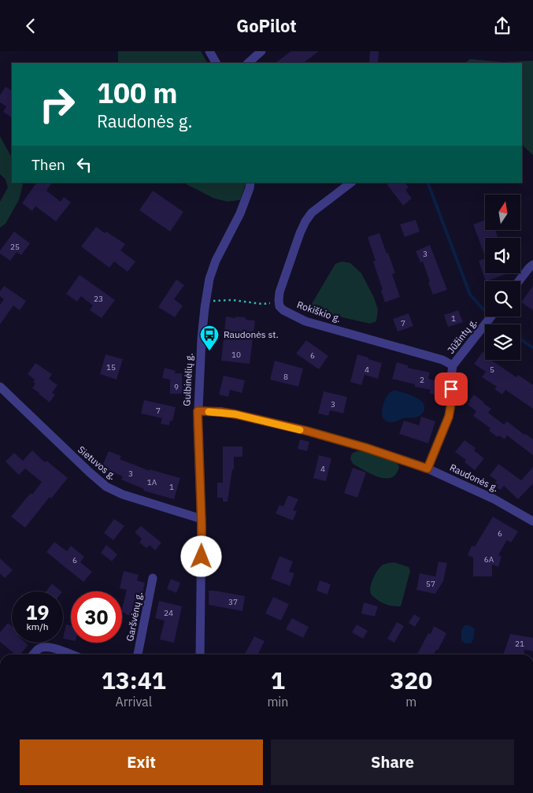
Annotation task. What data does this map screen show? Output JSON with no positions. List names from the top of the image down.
{
  "streets": {
    "street": [
      "Rokiškio g.",
      "Jūžintų g.",
      "Gulbinėlių g.",
      "Sietuvos g.",
      "Raudonės g.",
      "Garšvėnų g."
    ]
  },
  "crossings": [
    ["Rokiškio g.", "Jūžintų g."],
    ["Jūžintų g.", "Raudonės g."],
    ["Gulbinėlių g.", "Sietuvos g."],
    ["Gulbinėlių g.", "Raudonės g."]
  ],
  "places": {
    "bus stop": ["Raudonės st."]
  },
  "house_numbers": [
    "25",
    "3",
    "23",
    "1",
    "7",
    "10",
    "6",
    "15",
    "4",
    "5",
    "8",
    "2",
    "9",
    "3",
    "7",
    "4",
    "3",
    "1A",
    "1",
    "6",
    "6A",
    "6",
    "57",
    "37",
    "24",
    "21"
  ],
  "north": "top",
  "page": {
    "header": "GoPilot",
    "turn": ["100 m", "Raudonės g."],
    "then": "Then",
    "speed": "19 km/h",
    "limit": "30",
    "eta": [
      "13:41",
      "Arrival",
      "1",
      "min",
      "320",
      "m"
    ],
    "buttons": ["Exit", "Share"]
  }
}
